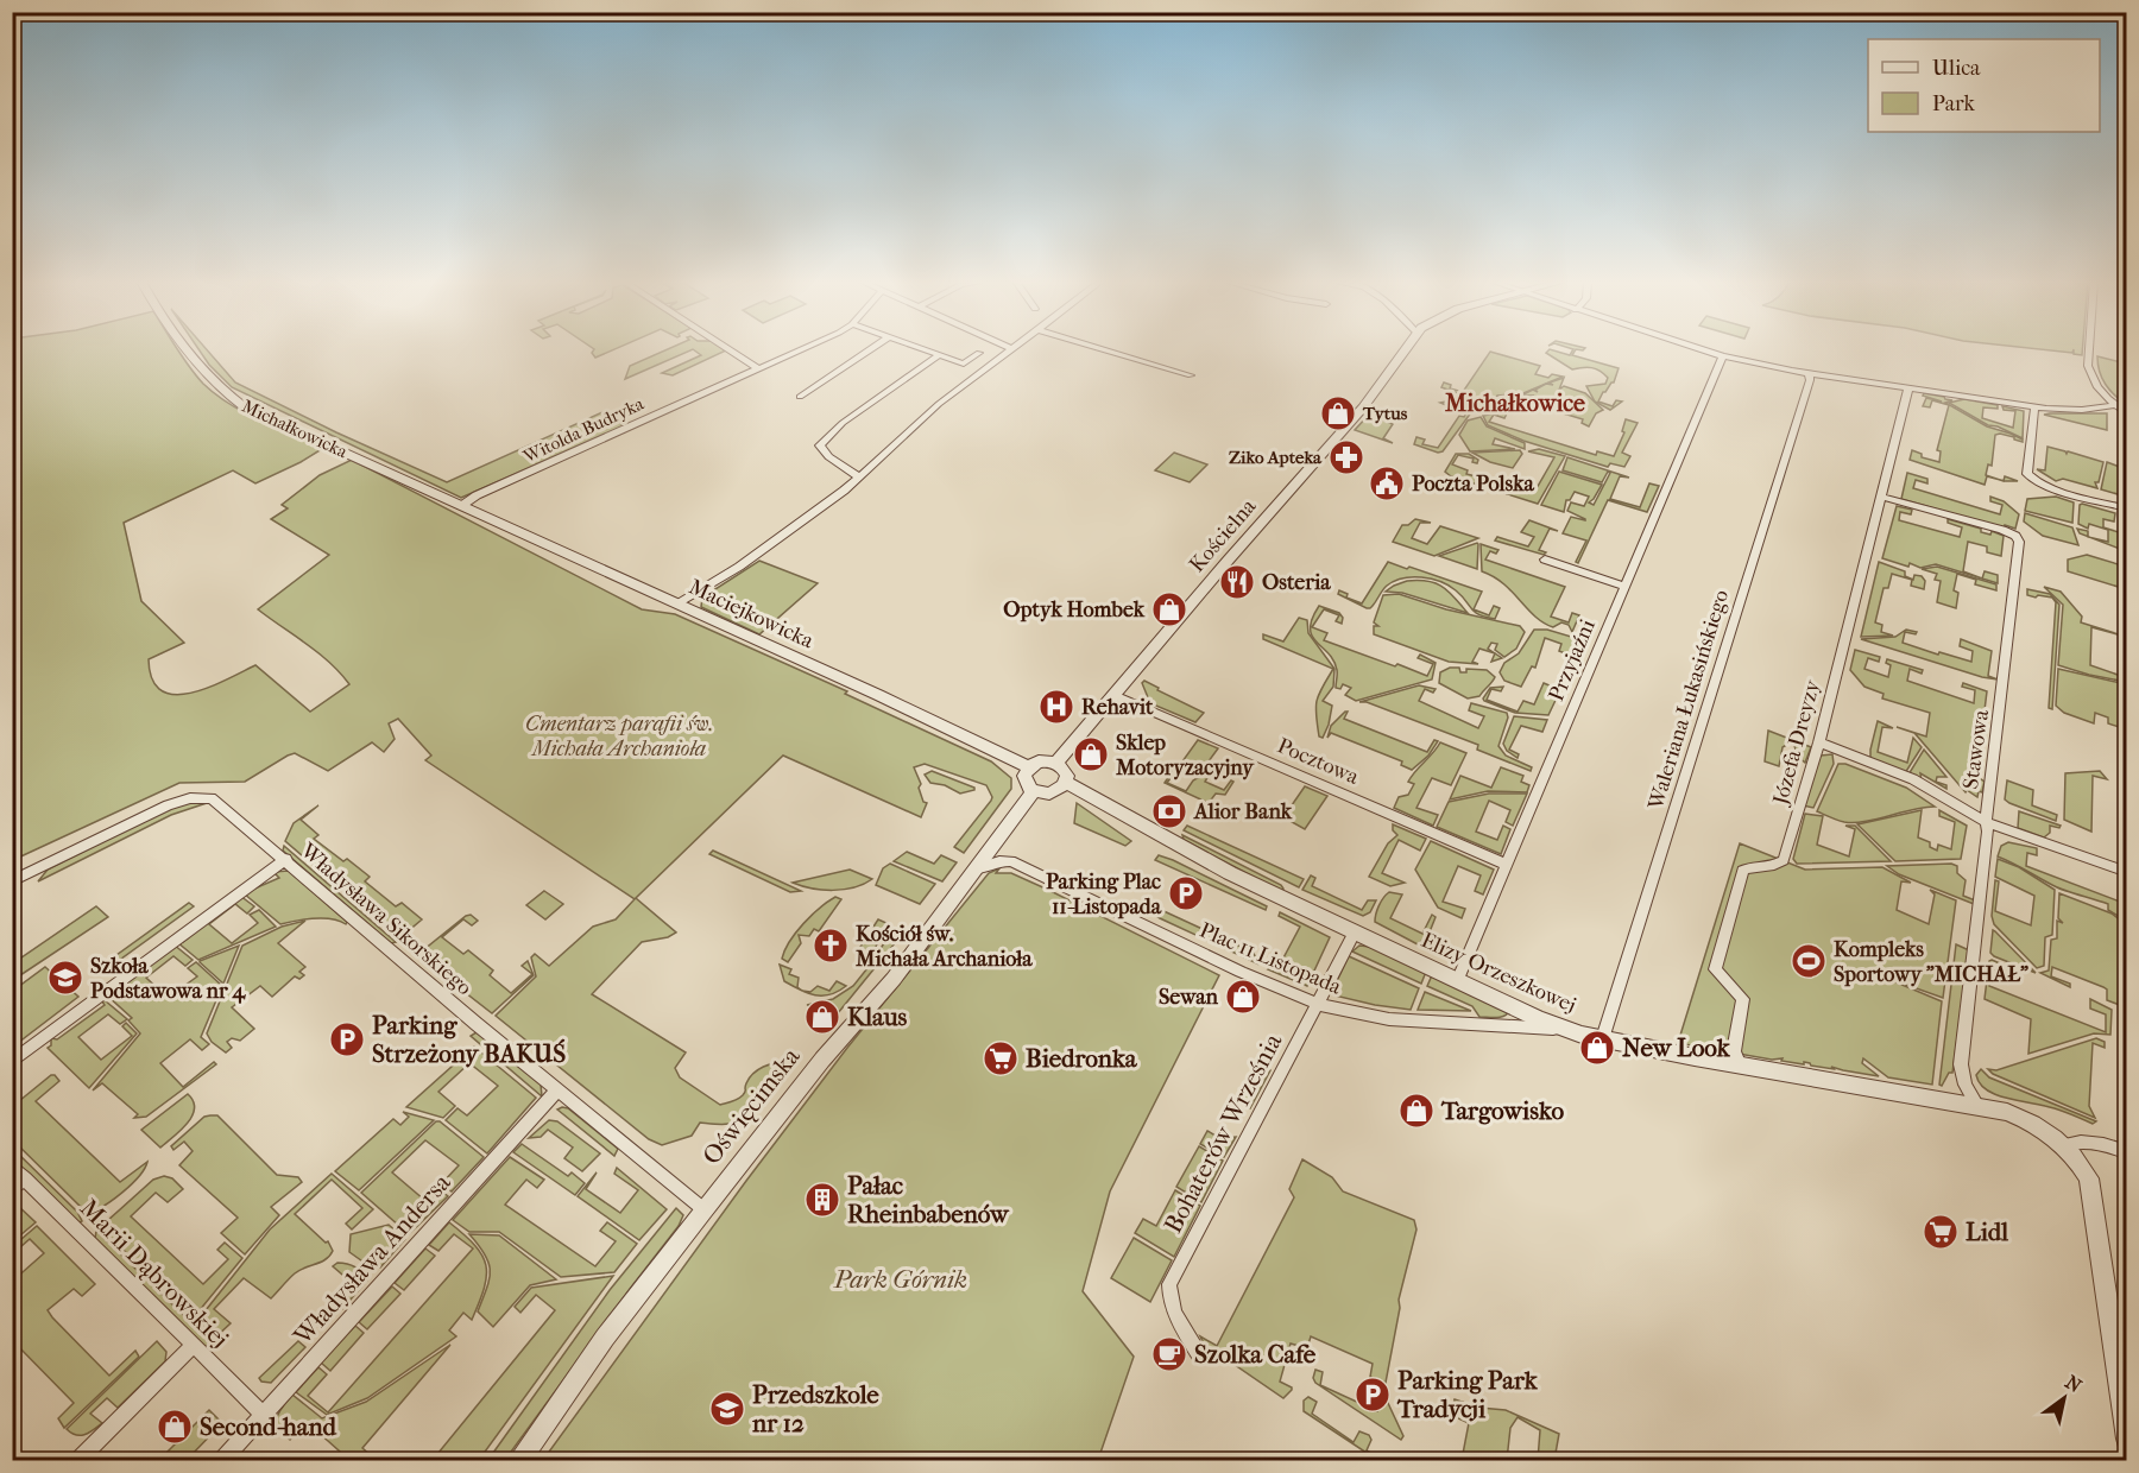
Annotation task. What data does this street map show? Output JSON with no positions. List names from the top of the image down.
{
  "streets": {
    "street": [
      "Michałkowicka",
      "Witolda Budryka",
      "Kościelna",
      "Maciejkowicka",
      "Przyjaźni",
      "Waleriana Łukasińskiego",
      "Józefa Dreyzy",
      "Stawowa",
      "Pocztowa",
      "Władysława Sikorskiego",
      "Plac 11 Listopada",
      "Elizy Orzeszkowej",
      "Oświęcimska",
      "Bohaterów Września",
      "Władysława Andersa",
      "Marii Dąbrowskiej"
    ]
  },
  "crossings": [
    ["Michałkowicka", "Witolda Budryka"],
    ["Michałkowicka", "Maciejkowicka"],
    ["Witolda Budryka", "Maciejkowicka"],
    ["Kościelna", "Maciejkowicka"],
    ["Kościelna", "Pocztowa"],
    ["Kościelna", "Elizy Orzeszkowej"],
    ["Kościelna", "Oświęcimska"],
    ["Maciejkowicka", "Elizy Orzeszkowej"],
    ["Maciejkowicka", "Oświęcimska"],
    ["Przyjaźni", "Pocztowa"],
    ["Przyjaźni", "Elizy Orzeszkowej"],
    ["Waleriana Łukasińskiego", "Elizy Orzeszkowej"],
    ["Józefa Dreyzy", "Stawowa"],
    ["Józefa Dreyzy", "Elizy Orzeszkowej"],
    ["Stawowa", "Elizy Orzeszkowej"],
    ["Władysława Sikorskiego", "Oświęcimska"],
    ["Władysława Sikorskiego", "Władysława Andersa"],
    ["Plac 11 Listopada", "Elizy Orzeszkowej"],
    ["Plac 11 Listopada", "Oświęcimska"],
    ["Plac 11 Listopada", "Bohaterów Września"],
    ["Elizy Orzeszkowej", "Oświęcimska"],
    ["Elizy Orzeszkowej", "Bohaterów Września"],
    ["Władysława Andersa", "Marii Dąbrowskiej"]
  ],
  "districts": ["Michałkowice"],
  "parks": ["Cmentarz parafii św. Michała Archanioła", "Park Górnik"],
  "places": {
    "shop": [
      "Tytus",
      "Optyk Hombek",
      "Sklep Motoryzacyjny",
      "Sewan",
      "Klaus",
      "New Look",
      "Targowisko",
      "Second-hand"
    ],
    "pharmacy": ["Ziko Apteka"],
    "public building": ["Poczta Polska"],
    "restaurant": ["Osteria"],
    "hospital": ["Rehavit"],
    "bank": ["Alior Bank"],
    "parking": ["Parking Plac 11-Listopada", "Parking Strzeżony BAKUŚ", "Parking Park Tradycji"],
    "church": ["Kościół św. Michała Archanioła"],
    "sports": ["Kompleks Sportowy \"MICHAŁ\""],
    "school or university": ["Szkoła Podstawowa nr 4", "Przedszkole nr 12"],
    "supermarket": ["Biedronka", "Lidl"],
    "building": ["Pałac Rheinbabenów"],
    "cafe": ["Szolka Cafe"]
  },
  "legend": ["Ulica", "Park"],
  "north": "top right"
}
